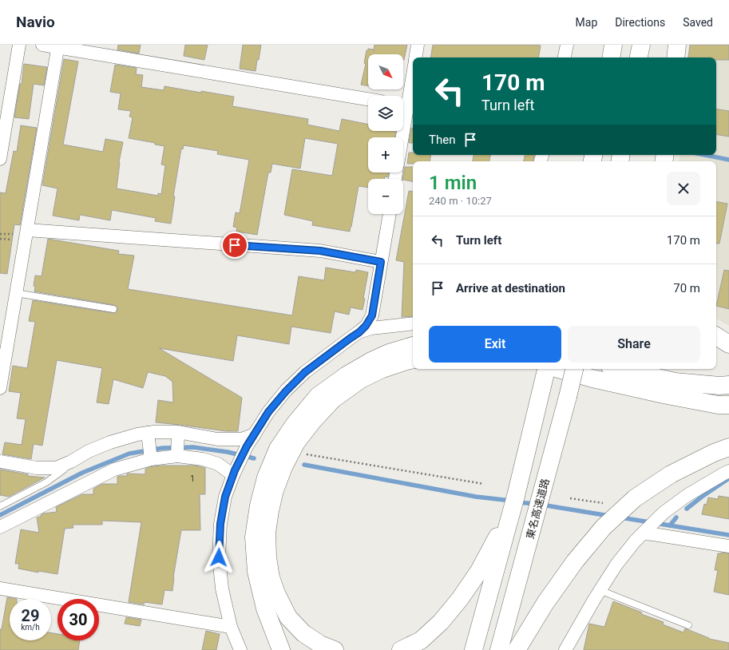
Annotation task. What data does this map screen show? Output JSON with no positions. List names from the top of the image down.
{
  "streets": {
    "highway": ["東名高速道路"]
  },
  "house_numbers": ["1"],
  "north": "bottom right",
  "page": {
    "header": "Navio",
    "nav": ["Map", "Directions", "Saved"],
    "map_buttons": ["+", "−"],
    "turn": ["170 m", "Turn left"],
    "then": "Then",
    "heading": ["1 min", "240 m · 10:27"],
    "list": [
      {
        "name": "Turn left",
        "value": "170 m"
      },
      {
        "name": "Arrive at destination",
        "value": "70 m"
      }
    ],
    "buttons": ["Exit", "Share"],
    "speed": "29 km/h",
    "limit": "30"
  }
}
